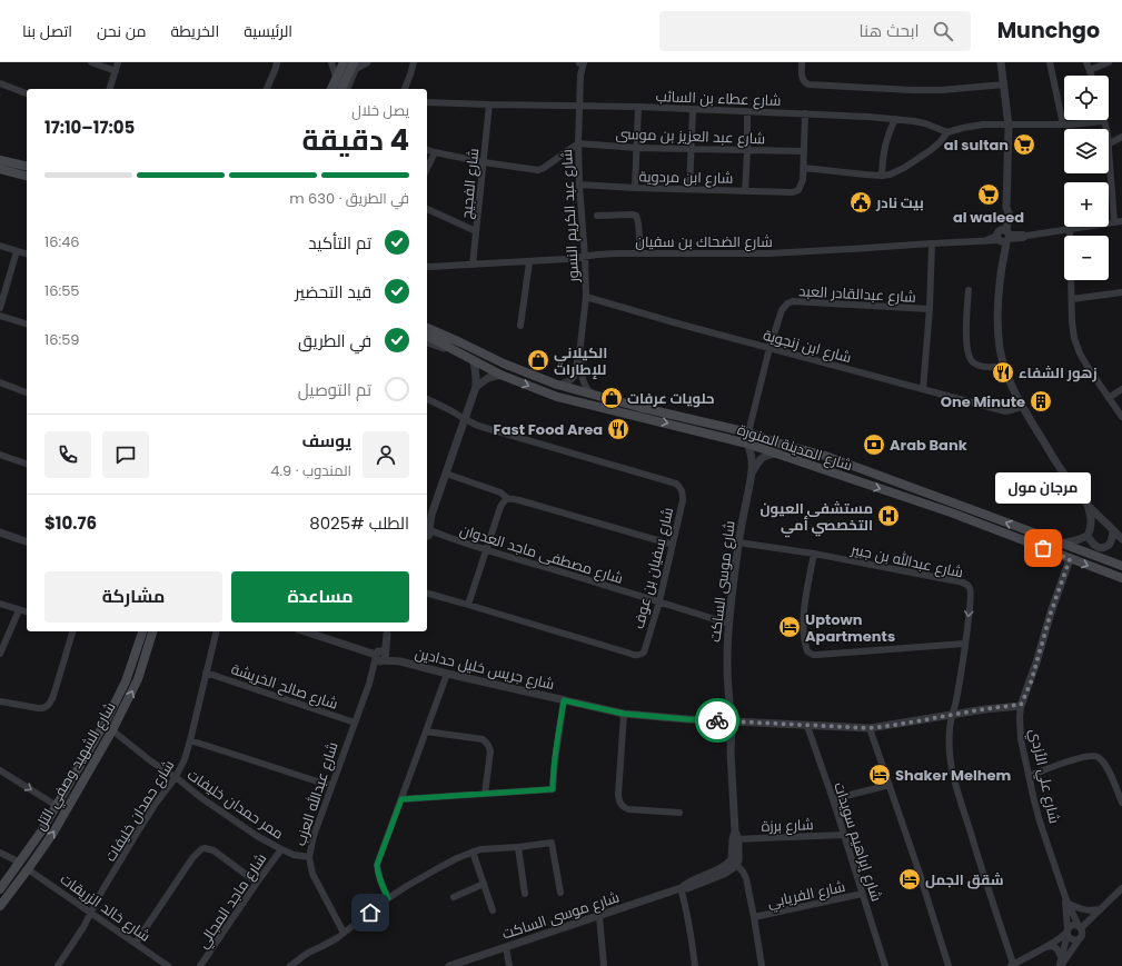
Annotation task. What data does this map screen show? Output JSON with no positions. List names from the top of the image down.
{
  "streets": {
    "main road": ["شارع المدينة المنورة", "شارع الشهيد وصفي التل"],
    "street": [
      "شارع عطاء بن السائب",
      "شارع عبد العزيز بن موسى",
      "شارع ابن مردوية",
      "شارع الفجيج",
      "شارع عبد الكريم النسور",
      "شارع الضحاك بن سفيان",
      "شارع عبدالقادر العبد",
      "شارع ابن زنجوية",
      "شارع مصطفى ماجد العدوان",
      "شارع عبدالله بن جبير",
      "شارع سفيان بن عوف",
      "شارع موسى الساكت",
      "شارع جريس خليل حدادين",
      "شارع صالح الخريشة",
      "شارع علي الأزدي",
      "شارع عبدالله العزب",
      "ممر حمدان خليفات",
      "شارع حمدان خليفات",
      "شارع برزة",
      "شارع إبراهيم سويدات",
      "شارع الفريابي",
      "شارع ماجد المجالي",
      "شارع خالد الزريقات"
    ]
  },
  "crossings": [
    ["شارع عطاء بن السائب", "شارع الفجيج"],
    ["شارع عطاء بن السائب", "شارع عبد الكريم النسور"],
    ["شارع عبد العزيز بن موسى", "شارع عبد الكريم النسور"],
    ["شارع ابن مردوية", "شارع عبد الكريم النسور"],
    ["شارع الفجيج", "شارع الضحاك بن سفيان"],
    ["شارع عبد الكريم النسور", "شارع الضحاك بن سفيان"],
    ["شارع عبد الكريم النسور", "شارع ابن زنجوية"],
    ["شارع عبد الكريم النسور", "شارع المدينة المنورة"],
    ["شارع عبدالقادر العبد", "شارع ابن زنجوية"],
    ["شارع عبدالقادر العبد", "شارع المدينة المنورة"],
    ["شارع المدينة المنورة", "شارع موسى الساكت"],
    ["شارع المدينة المنورة", "شارع علي الأزدي"],
    ["شارع مصطفى ماجد العدوان", "شارع سفيان بن عوف"],
    ["شارع مصطفى ماجد العدوان", "شارع موسى الساكت"],
    ["شارع عبدالله بن جبير", "شارع موسى الساكت"],
    ["شارع عبدالله بن جبير", "شارع جريس خليل حدادين"],
    ["شارع موسى الساكت", "شارع جريس خليل حدادين"],
    ["شارع موسى الساكت", "شارع برزة"],
    ["شارع موسى الساكت", "شارع الفريابي"],
    ["شارع جريس خليل حدادين", "شارع علي الأزدي"],
    ["شارع جريس خليل حدادين", "شارع عبدالله العزب"],
    ["شارع جريس خليل حدادين", "شارع إبراهيم سويدات"],
    ["شارع صالح الخريشة", "شارع عبدالله العزب"],
    ["شارع صالح الخريشة", "شارع حمدان خليفات"],
    ["شارع الشهيد وصفي التل", "ممر حمدان خليفات"],
    ["شارع الشهيد وصفي التل", "شارع خالد الزريقات"],
    ["شارع عبدالله العزب", "ممر حمدان خليفات"],
    ["ممر حمدان خليفات", "شارع حمدان خليفات"],
    ["ممر حمدان خليفات", "شارع ماجد المجالي"],
    ["شارع حمدان خليفات", "شارع خالد الزريقات"],
    ["شارع برزة", "شارع إبراهيم سويدات"],
    ["شارع إبراهيم سويدات", "شارع الفريابي"]
  ],
  "places": {
    "supermarket": ["al sultan", "al waleed"],
    "public building": ["بيت نادر"],
    "shop": ["الكيلاني للإطارات", "حلويات عرفات"],
    "restaurant": ["زهور الشفاء", "Fast Food Area"],
    "building": ["One Minute"],
    "bank": ["Arab Bank"],
    "hospital": ["مستشفى العيون التخصصي أمي"],
    "other": ["مرجان مول"],
    "hotel": ["Uptown Apartments", "Shaker Melhem", "شقق الجمل"]
  },
  "page": {
    "header": "Munchgo",
    "search": "ابحث هنا",
    "nav": [
      "الرئيسية",
      "الخريطة",
      "من نحن",
      "اتصل بنا"
    ],
    "map_buttons": ["+", "−"],
    "heading": ["4 دقيقة", "يصل خلال", "17:05–17:10"],
    "panel": [
      "يوسف",
      "المندوب · 4.9",
      "الطلب #8025",
      "$10.76"
    ],
    "bar": "في الطريق · 630 m",
    "list": [
      ["تم التأكيد", "16:46"],
      ["قيد التحضير", "16:55"],
      ["في الطريق", "16:59"],
      "تم التوصيل"
    ],
    "bubble": "مرجان مول",
    "buttons": ["مساعدة", "مشاركة"]
  }
}
